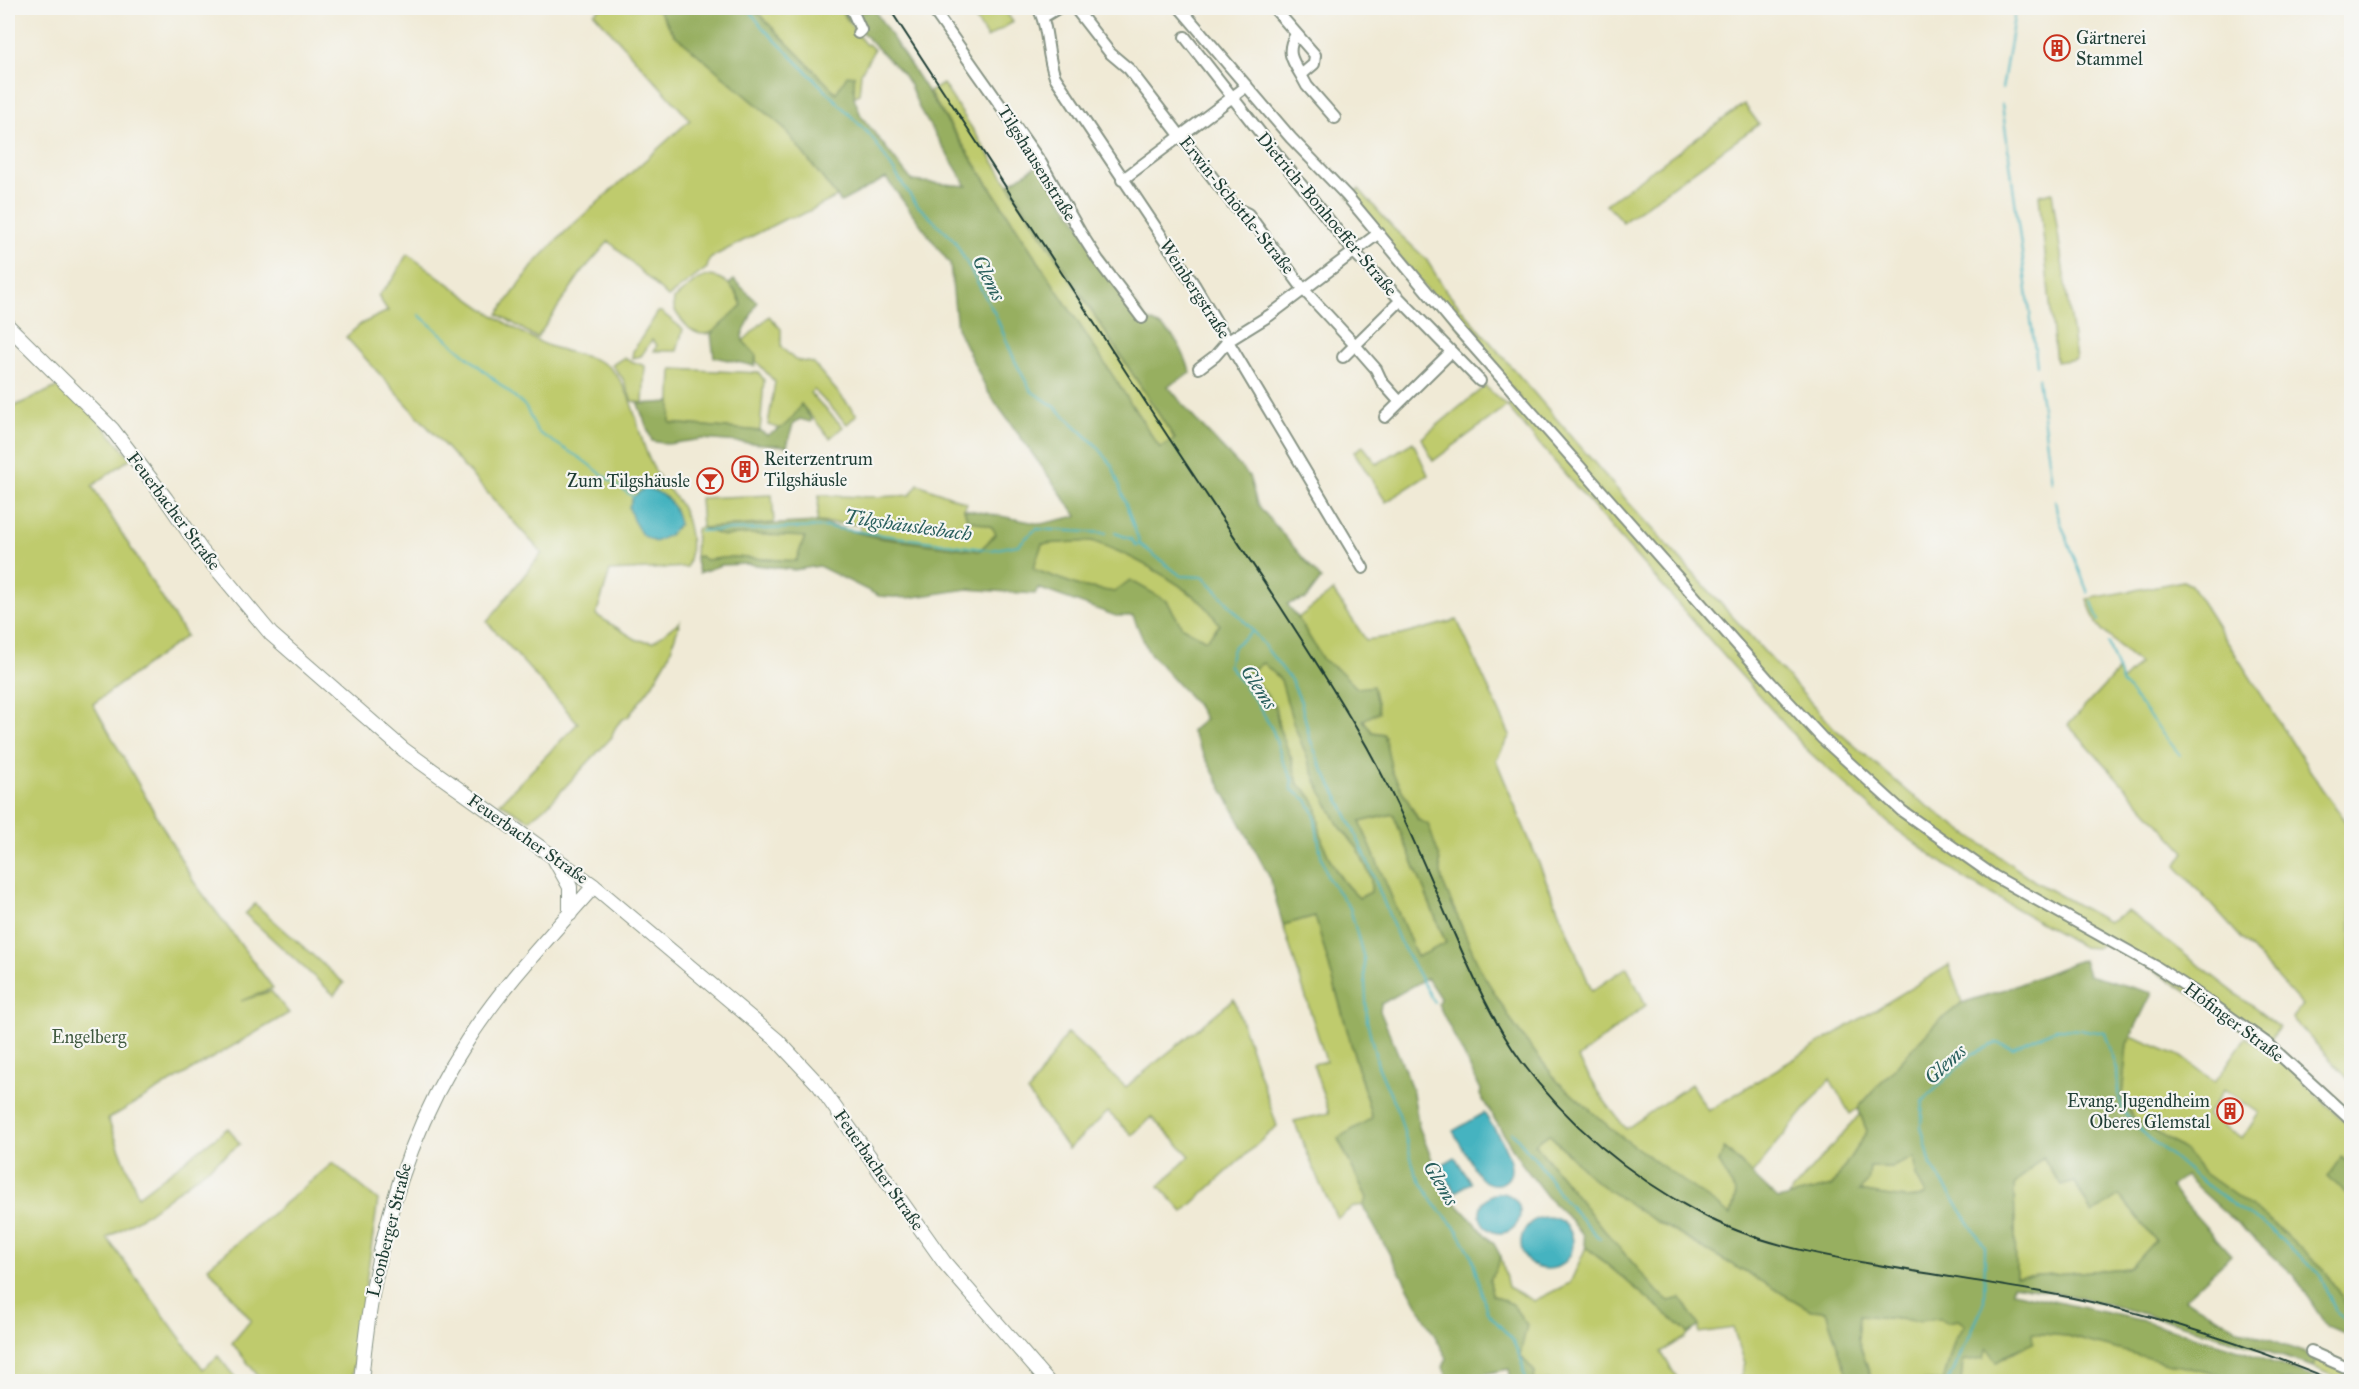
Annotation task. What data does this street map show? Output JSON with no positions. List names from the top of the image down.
{
  "streets": {
    "main road": ["Feuerbacher Straße", "Leonberger Straße"],
    "street": [
      "Tilgshausenstraße",
      "Erwin-Schöttle-Straße",
      "Dietrich-Bonhoeffer-Straße",
      "Weinbergstraße",
      "Höfinger Straße"
    ]
  },
  "crossings": [
    ["Feuerbacher Straße", "Leonberger Straße"]
  ],
  "water": ["Glems", "Tilgshäuslesbach"],
  "parks": ["Engelberg"],
  "places": {
    "building": ["Gärtnerei Stammel", "Reiterzentrum Tilgshäusle", "Evang. Jugendheim Oberes Glemstal"],
    "bar": ["Zum Tilgshäusle"]
  }
}
